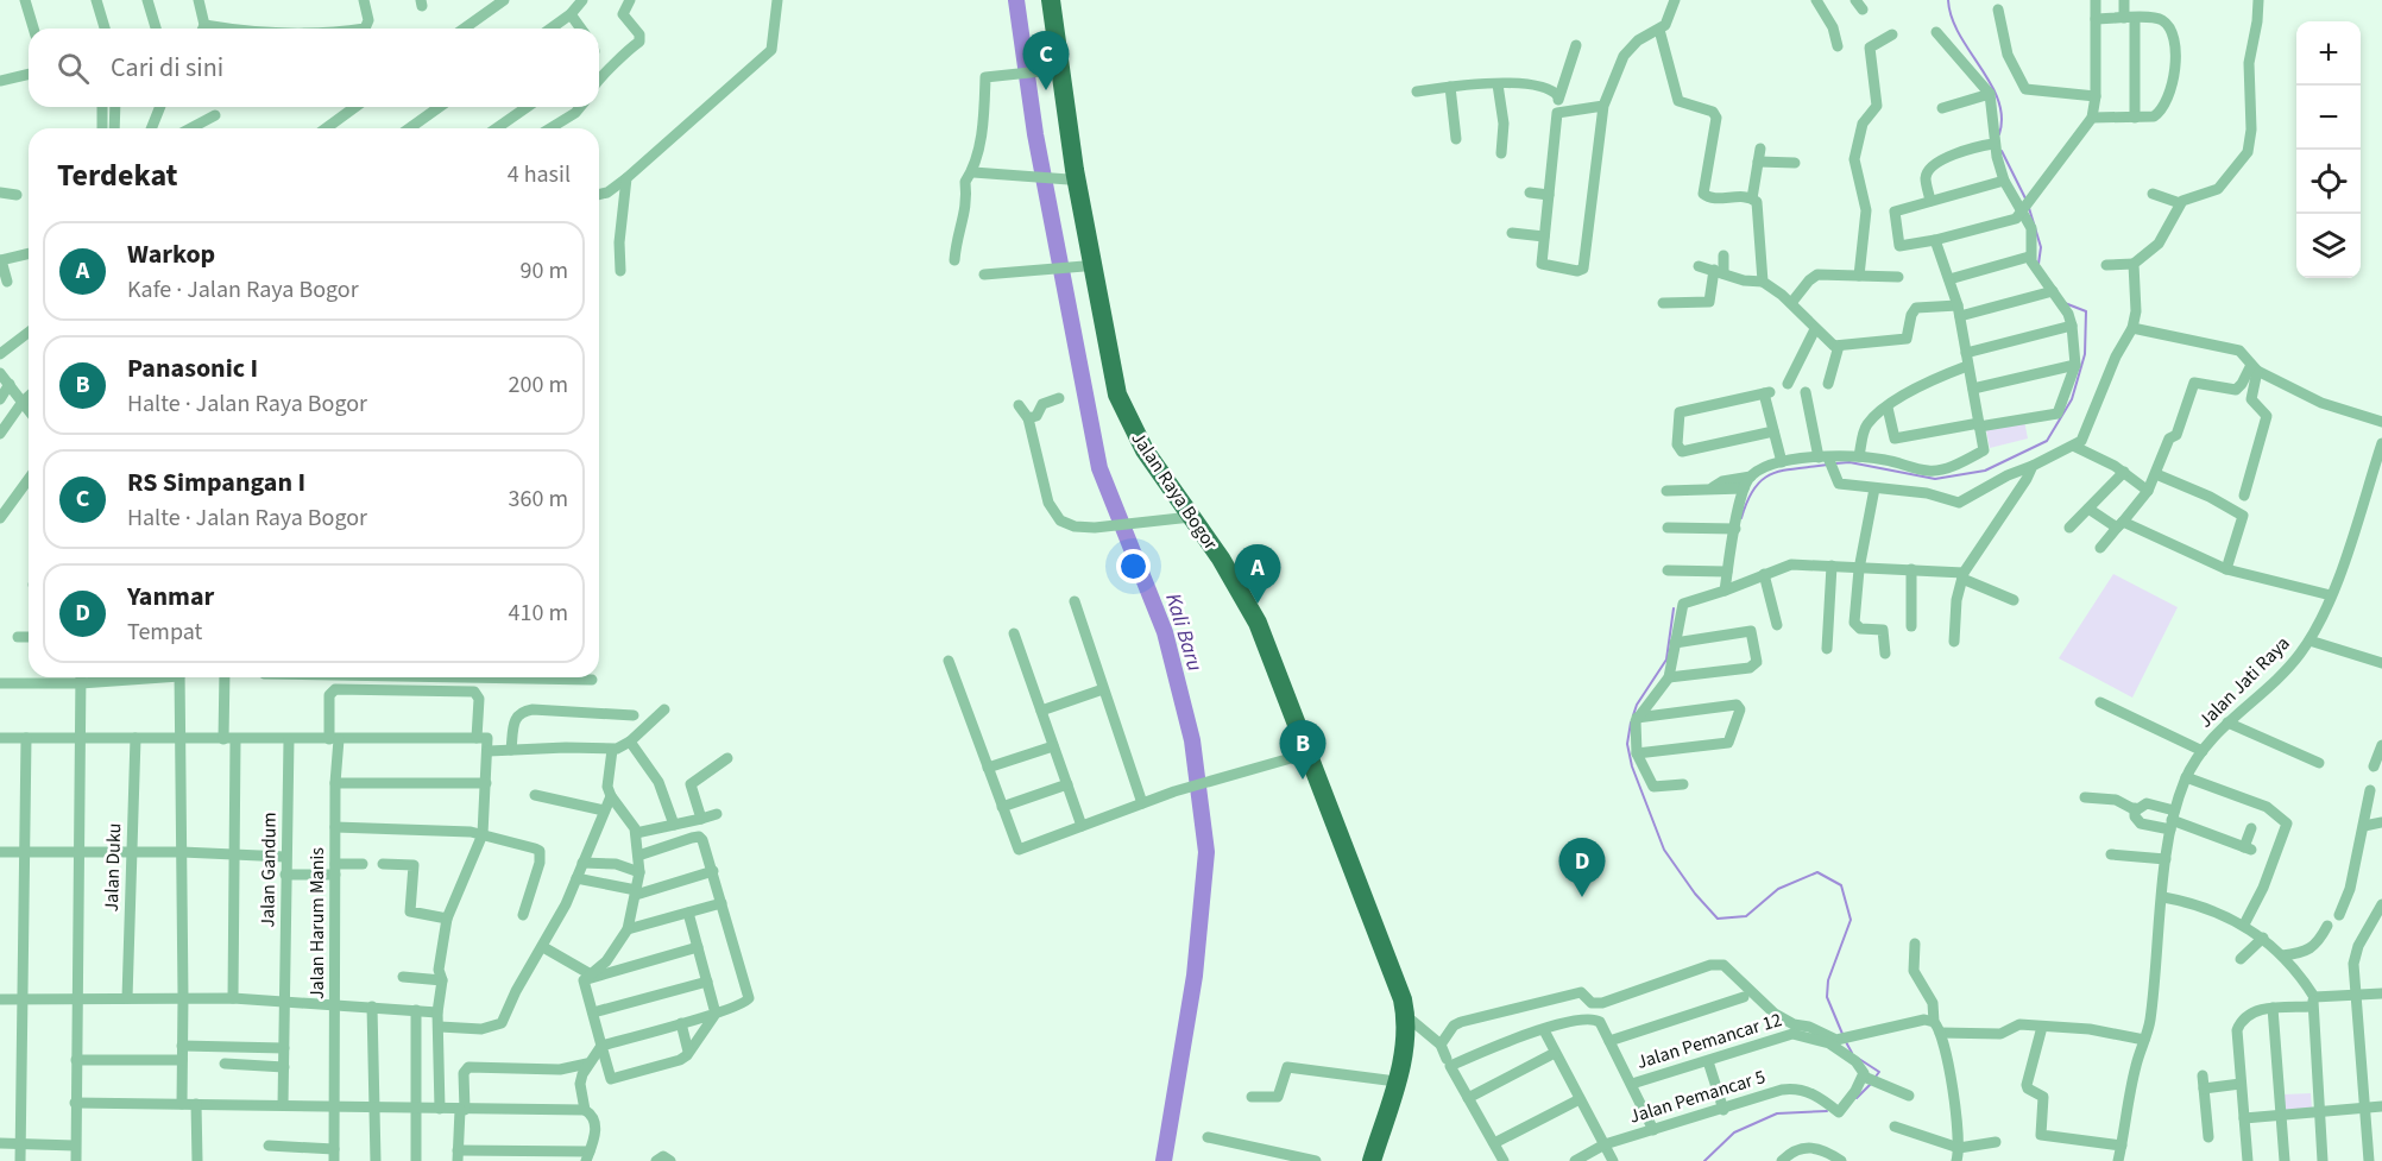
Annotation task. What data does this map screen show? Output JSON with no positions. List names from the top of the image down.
{
  "streets": {
    "highway": ["Jalan Raya Bogor"],
    "street": [
      "Jalan Jati Raya",
      "Jalan Duku",
      "Jalan Gandum",
      "Jalan Harum Manis",
      "Jalan Pemancar 12",
      "Jalan Pemancar 5"
    ]
  },
  "crossings": [
    ["Jalan Pemancar 12", "Jalan Pemancar 5"]
  ],
  "water": ["Kali Baru"],
  "page": {
    "map_buttons": ["+", "−"],
    "search": "Cari di sini",
    "pins": [
      "C",
      "A",
      "B",
      "D"
    ],
    "heading": ["Terdekat", "4 hasil"],
    "list": [
      {
        "mark": "A",
        "name": "Warkop",
        "note": "Kafe · Jalan Raya Bogor",
        "value": "90 m"
      },
      {
        "mark": "B",
        "name": "Panasonic I",
        "note": "Halte · Jalan Raya Bogor",
        "value": "200 m"
      },
      {
        "mark": "C",
        "name": "RS Simpangan I",
        "note": "Halte · Jalan Raya Bogor",
        "value": "360 m"
      },
      {
        "mark": "D",
        "name": "Yanmar",
        "note": "Tempat",
        "value": "410 m"
      }
    ]
  }
}
